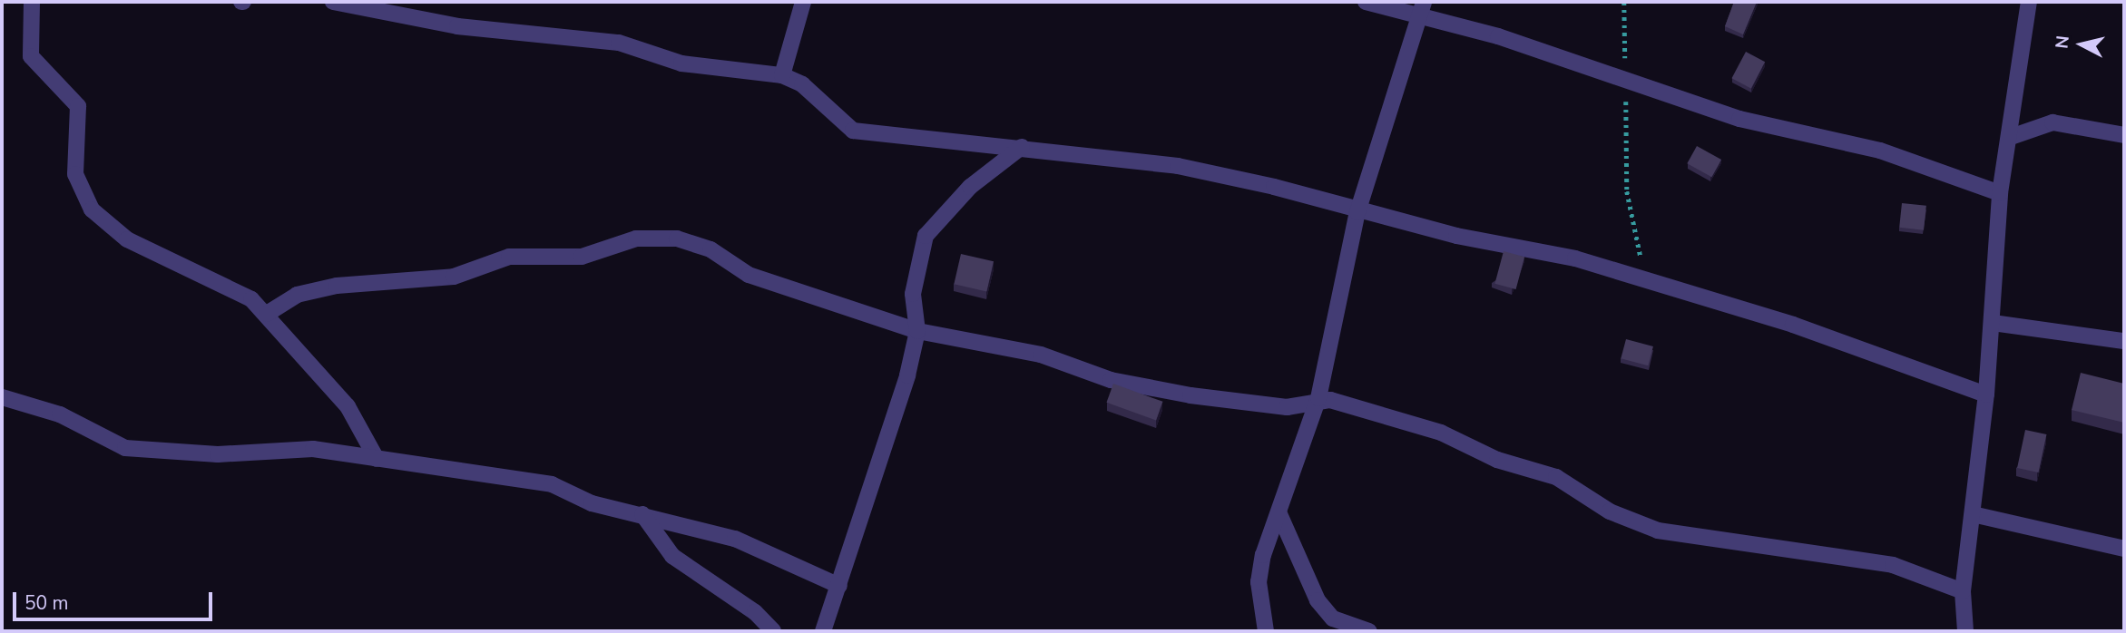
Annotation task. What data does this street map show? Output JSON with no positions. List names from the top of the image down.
{
  "scale_bar": "50 m",
  "north": "left"
}
